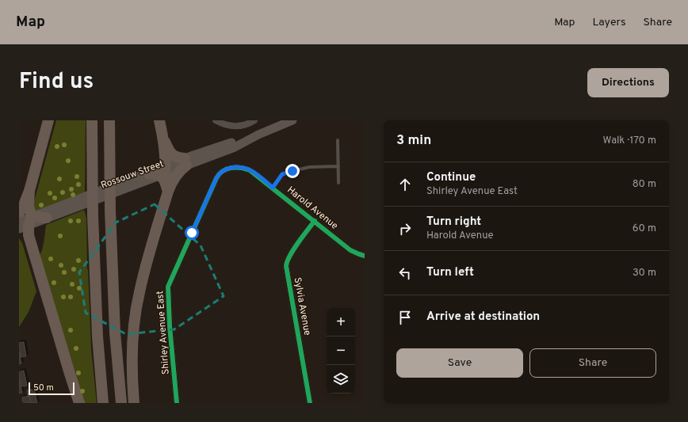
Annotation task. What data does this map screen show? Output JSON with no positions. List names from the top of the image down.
{
  "streets": {
    "main road": ["Rossouw Street"],
    "street": ["Harold Avenue", "Sylvia Avenue", "Shirley Avenue East"]
  },
  "crossings": [
    ["Harold Avenue", "Sylvia Avenue"],
    ["Harold Avenue", "Shirley Avenue East"]
  ],
  "scale_bar": "50 m",
  "page": {
    "header": "Map",
    "nav": ["Map", "Layers", "Share"],
    "title": "Find us",
    "buttons": [
      "Directions",
      ["Save", "Share"]
    ],
    "heading": ["3 min", "Walk · 170 m"],
    "list": [
      ["Continue", "Shirley Avenue East", "80 m"],
      ["Turn right", "Harold Avenue", "60 m"],
      ["Turn left", "30 m"],
      "Arrive at destination"
    ],
    "map_buttons": ["+", "−"],
    "scale": "50 m"
  }
}
